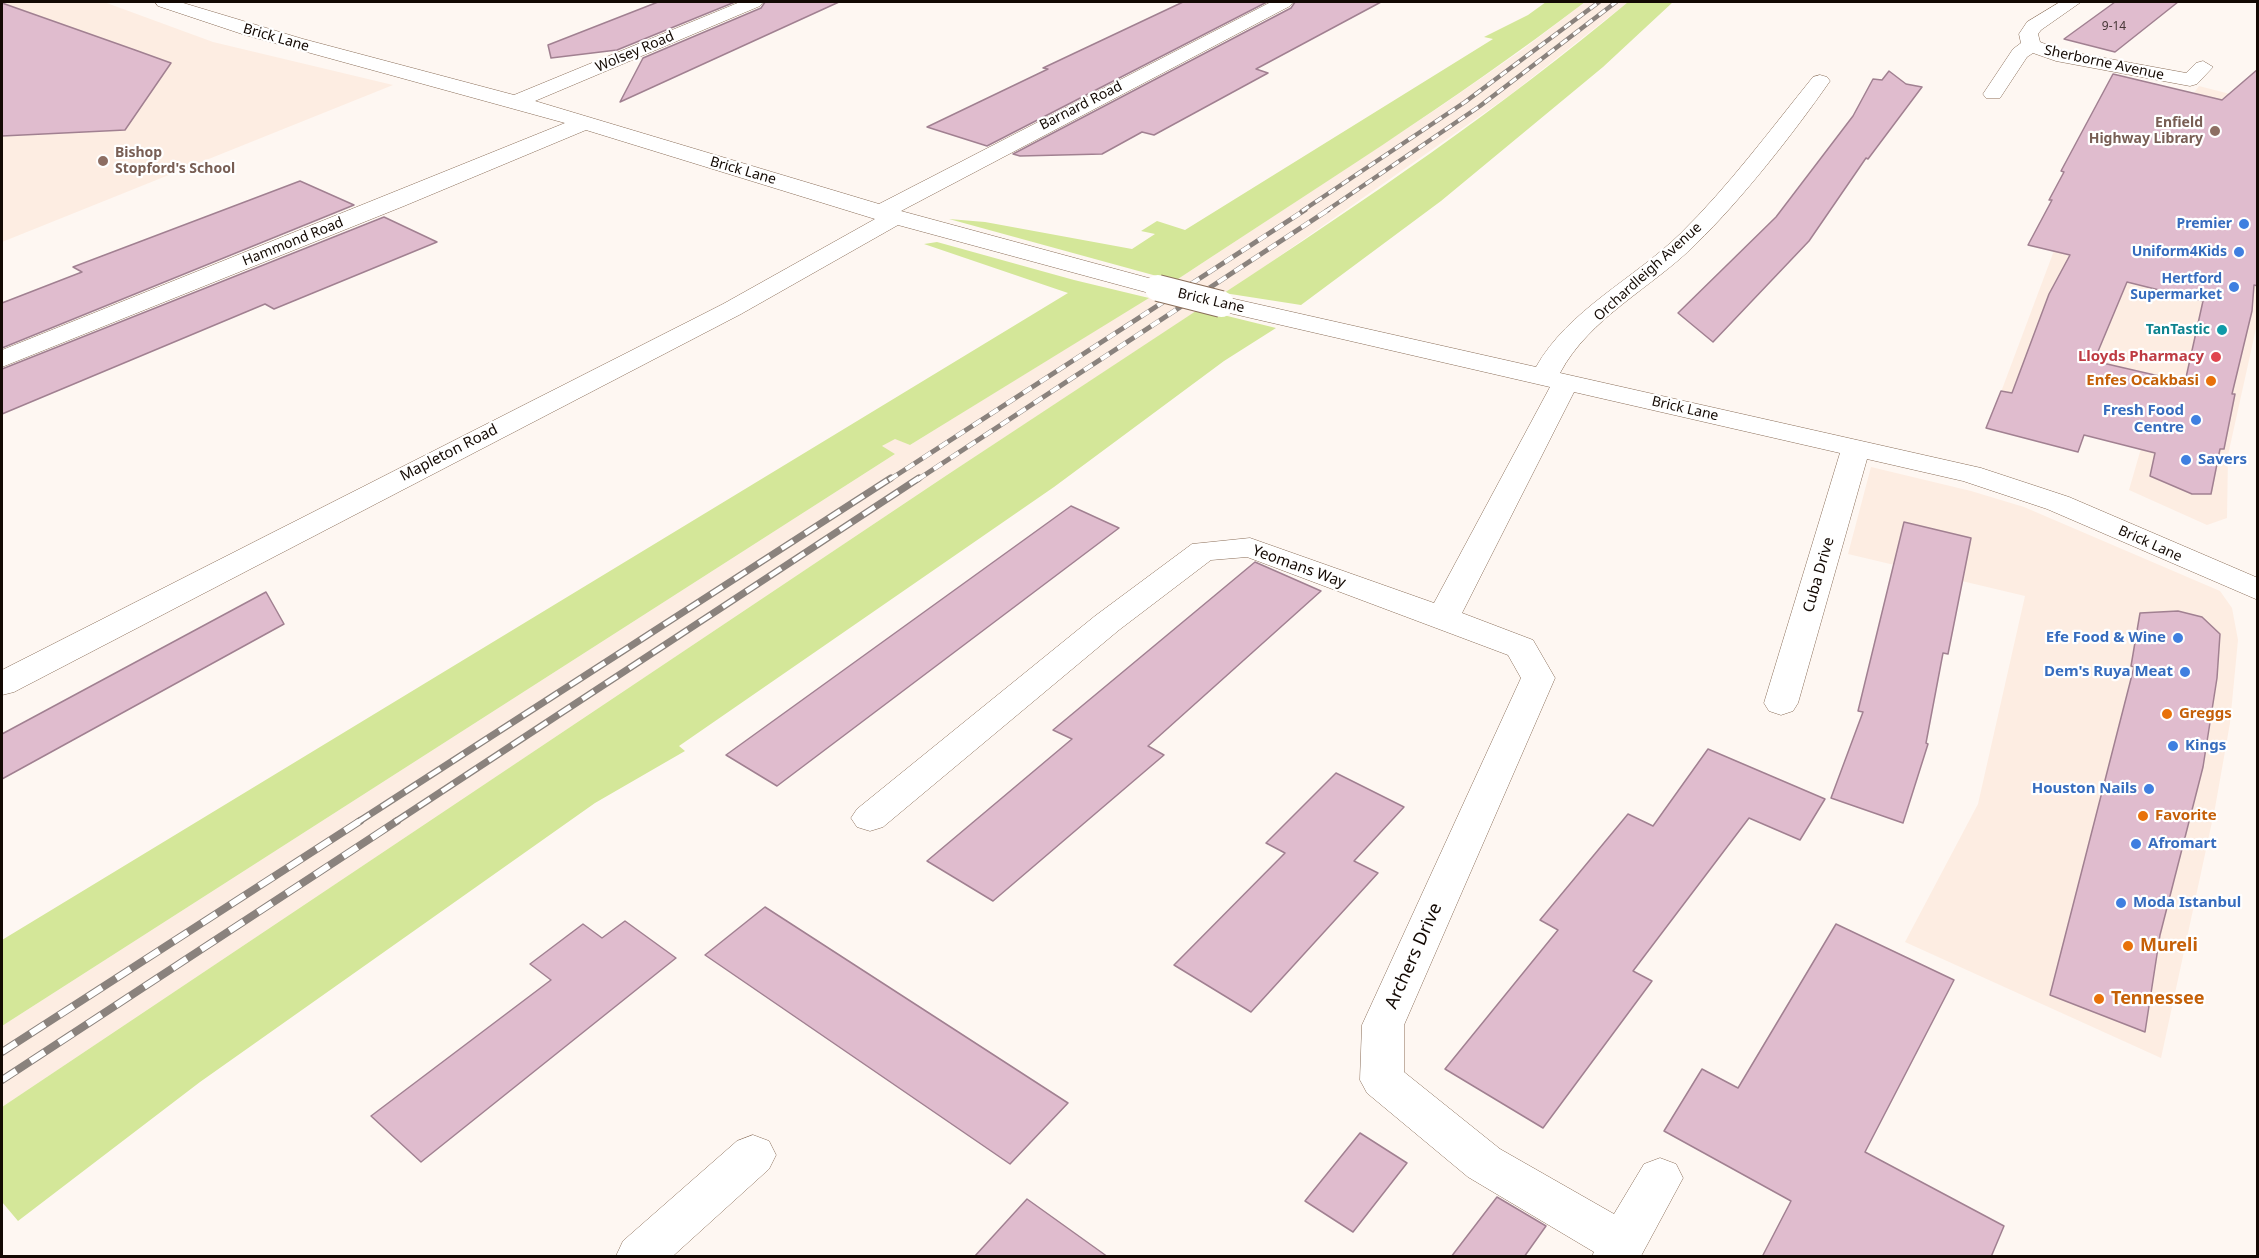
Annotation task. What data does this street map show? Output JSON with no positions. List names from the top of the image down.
{
  "streets": {
    "street": [
      "Brick Lane",
      "Wolsey Road",
      "Sherborne Avenue",
      "Barnard Road",
      "Hammond Road",
      "Orchardleigh Avenue",
      "Mapleton Road",
      "Yeomans Way",
      "Cuba Drive",
      "Archers Drive"
    ]
  },
  "crossings": [
    ["Brick Lane", "Wolsey Road"],
    ["Brick Lane", "Barnard Road"],
    ["Brick Lane", "Hammond Road"],
    ["Brick Lane", "Orchardleigh Avenue"],
    ["Brick Lane", "Mapleton Road"],
    ["Brick Lane", "Cuba Drive"],
    ["Barnard Road", "Mapleton Road"],
    ["Yeomans Way", "Archers Drive"]
  ],
  "places": [
    "Enfield Highway Library",
    "Bishop Stopford's School",
    "Premier",
    "Uniform4Kids",
    "Hertford Supermarket",
    "TanTastic",
    "Lloyds Pharmacy",
    "Enfes Ocakbasi",
    "Fresh Food Centre",
    "Savers",
    "Efe Food & Wine",
    "Dem's Ruya Meat",
    "Greggs",
    "Kings",
    "Houston Nails",
    "Favorite",
    "Afromart",
    "Moda Istanbul",
    "Mureli",
    "Tennessee"
  ],
  "house_numbers": ["9-14"]
}
